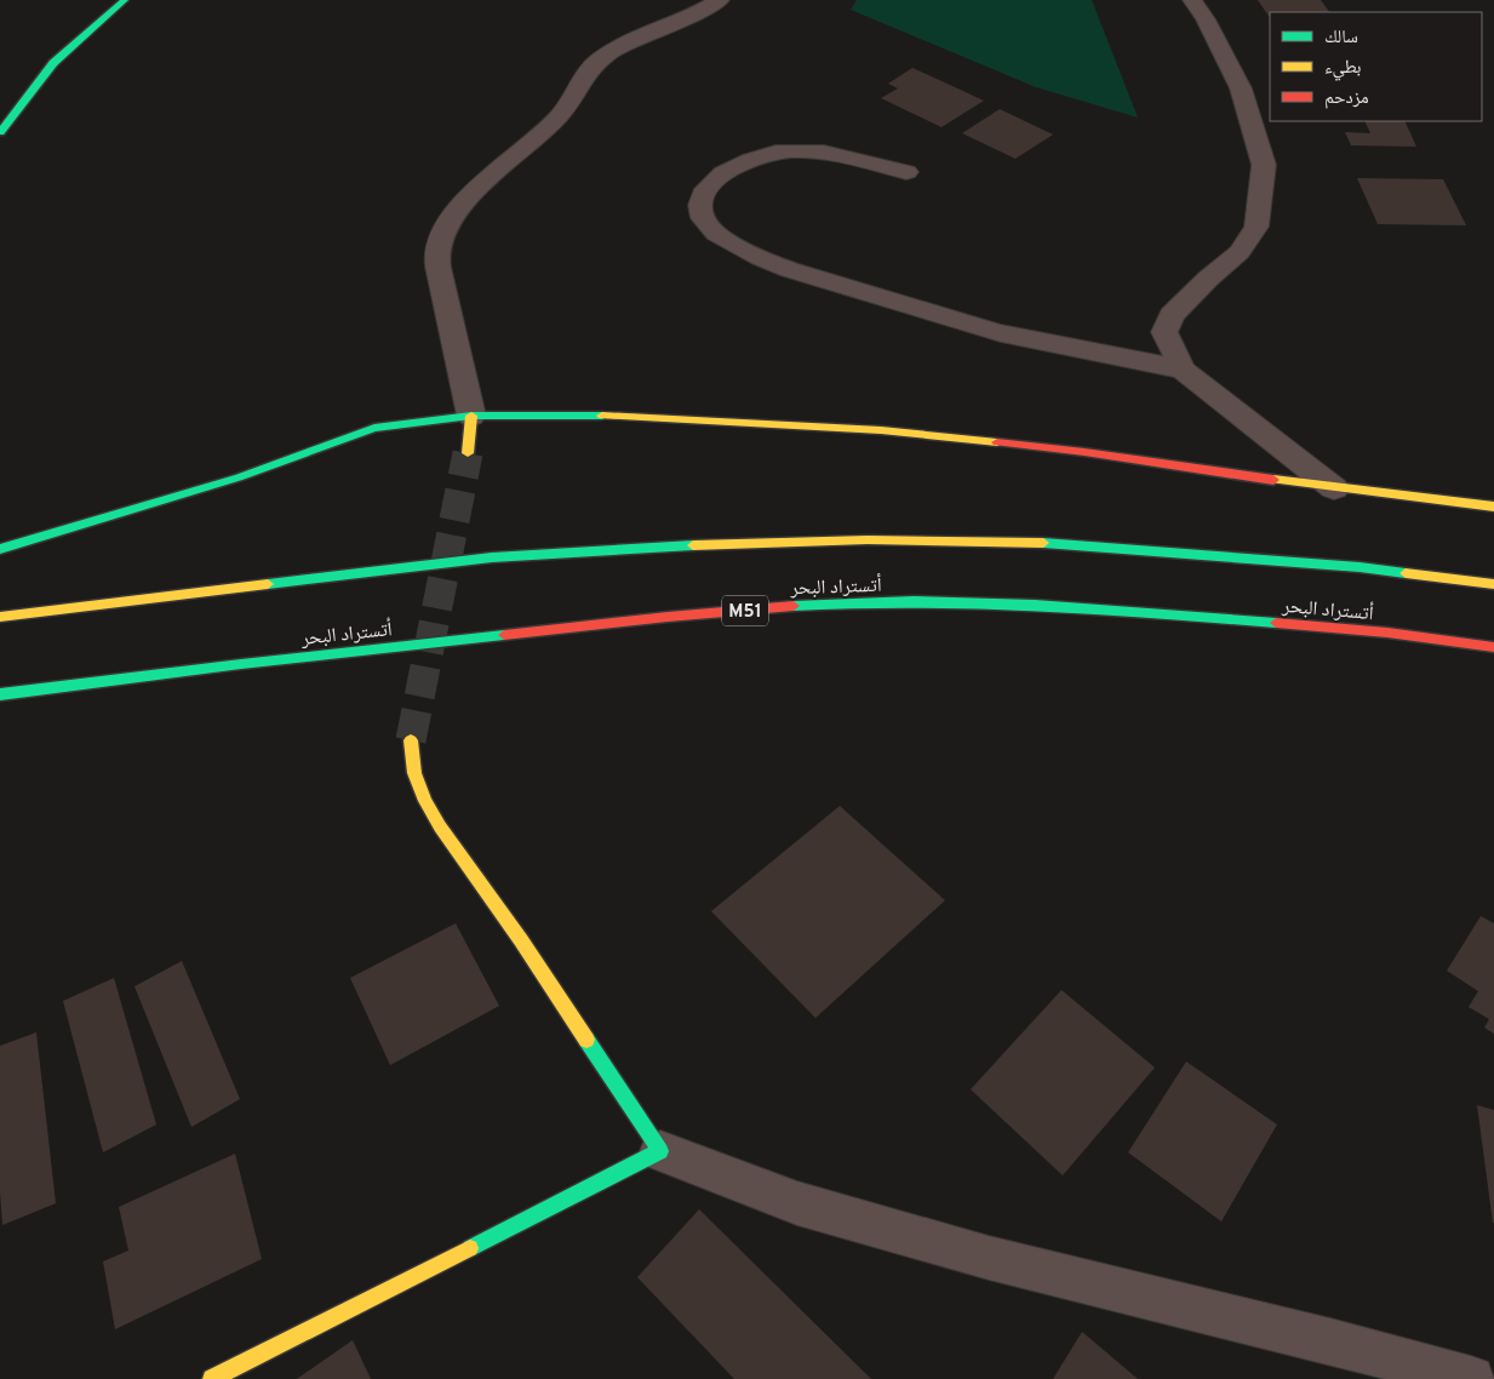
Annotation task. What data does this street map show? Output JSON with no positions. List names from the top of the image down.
{
  "streets": {
    "main road": ["أتستراد البحر", "M51"]
  },
  "legend": ["سالك", "بطيء", "مزدحم"]
}
